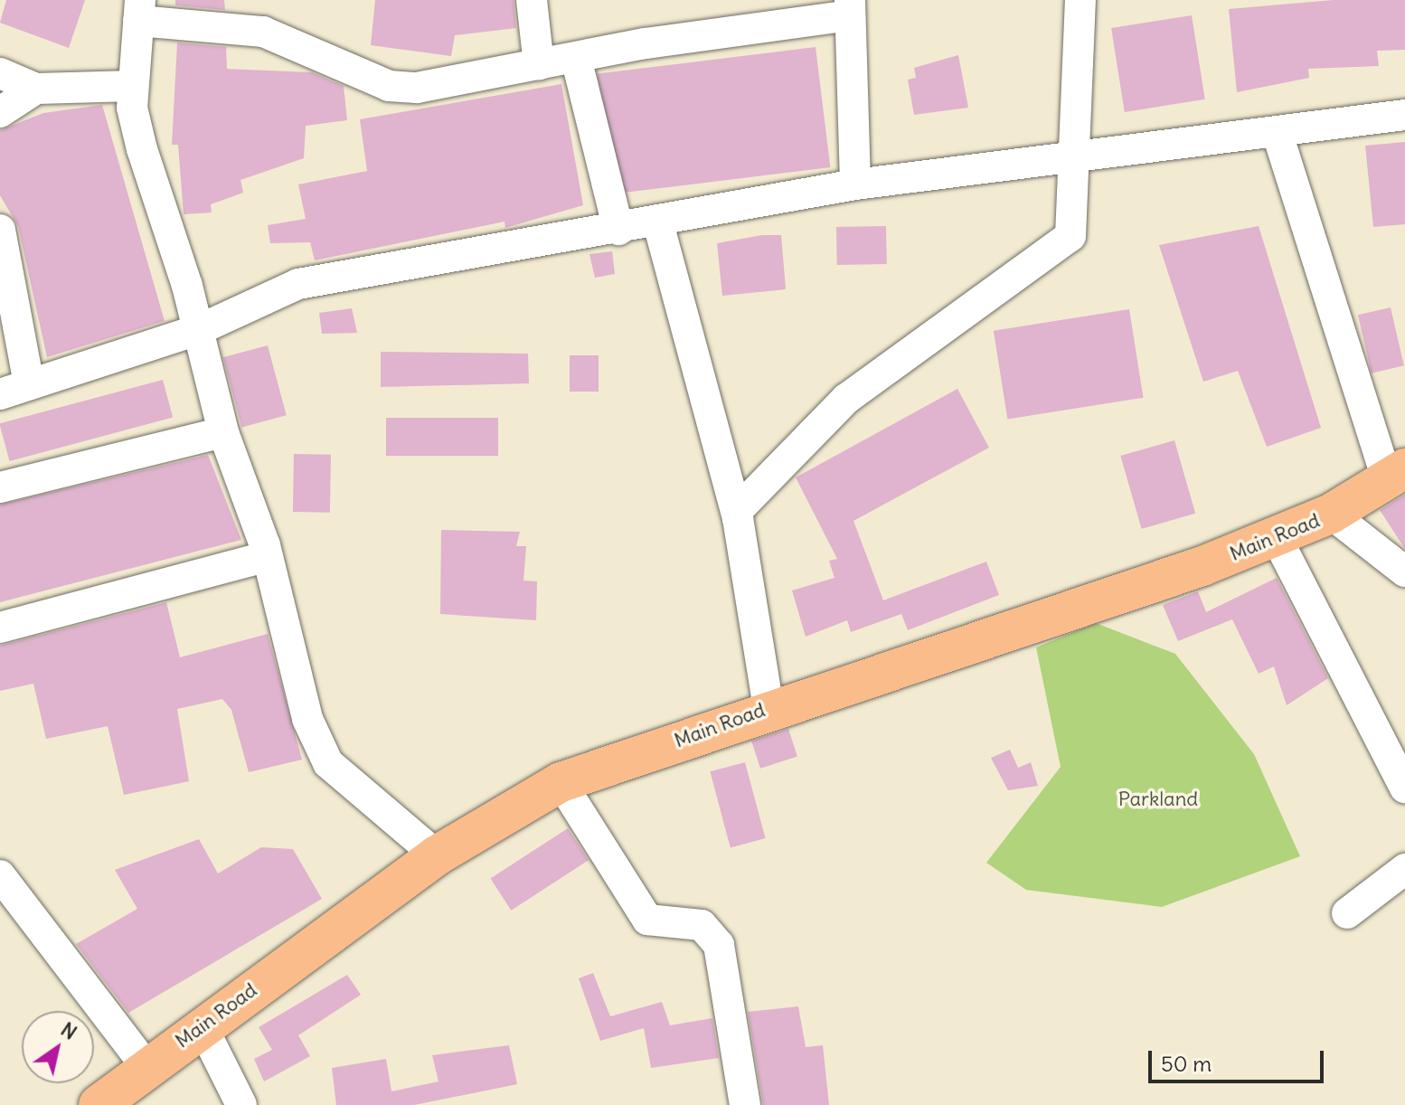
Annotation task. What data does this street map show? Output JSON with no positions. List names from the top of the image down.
{
  "streets": {
    "main road": ["Main Road"]
  },
  "parks": ["Parkland"],
  "scale_bar": "50 m",
  "north": "top right"
}
